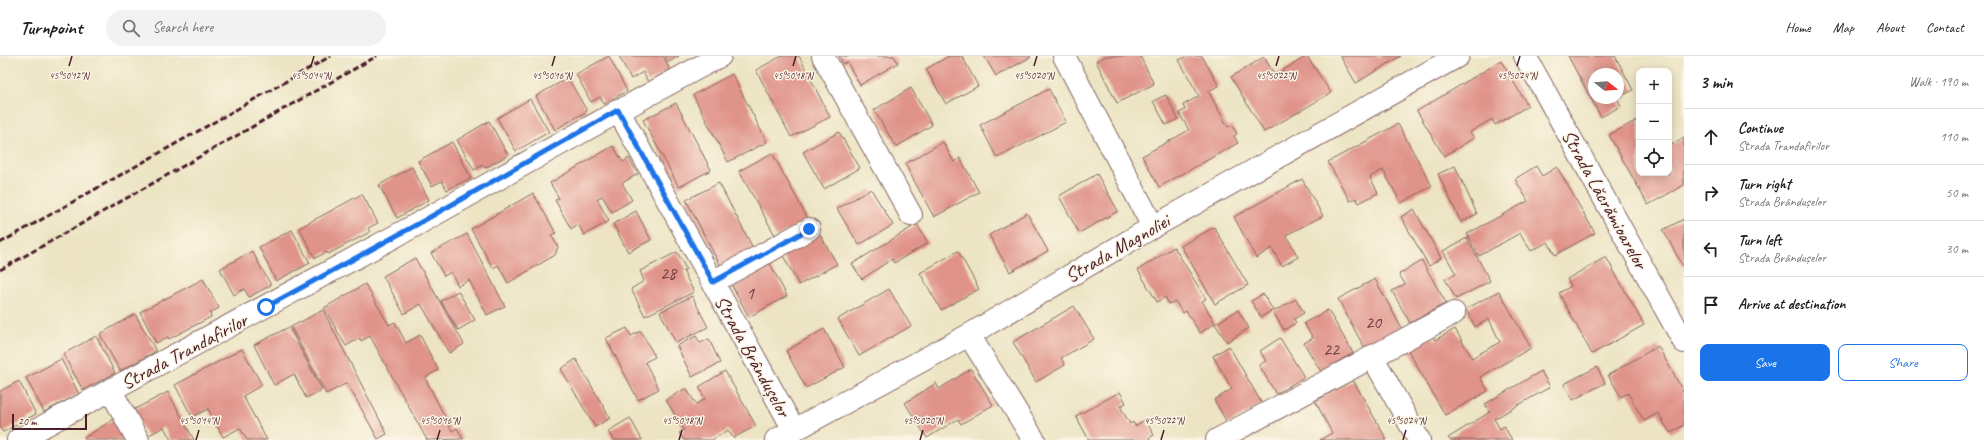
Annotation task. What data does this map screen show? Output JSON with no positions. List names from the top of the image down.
{
  "streets": {
    "street": [
      "Strada Lăcrămioarelor",
      "Strada Magnoliei",
      "Strada Trandafirilor",
      "Strada Brândușelor"
    ]
  },
  "crossings": [
    ["Strada Magnoliei", "Strada Brândușelor"],
    ["Strada Trandafirilor", "Strada Brândușelor"]
  ],
  "house_numbers": [
    "28",
    "1",
    "20",
    "22"
  ],
  "scale_bar": "20 m",
  "north": "right",
  "page": {
    "header": "Turnpoint",
    "search": "Search here",
    "nav": [
      "Home",
      "Map",
      "About",
      "Contact"
    ],
    "heading": ["3 min", "Walk · 190 m"],
    "map_buttons": ["+", "−"],
    "list": [
      ["Continue", "Strada Trandafirilor", "110 m"],
      ["Turn right", "Strada Brândușelor", "50 m"],
      ["Turn left", "Strada Brândușelor", "30 m"],
      "Arrive at destination"
    ],
    "buttons": ["Save", "Share"],
    "scale": "20 m"
  },
  "coordinates": [
    "45°50'12\"N",
    "45°50'14\"N",
    "45°50'16\"N",
    "45°50'18\"N",
    "45°50'20\"N",
    "45°50'22\"N",
    "45°50'24\"N"
  ]
}
